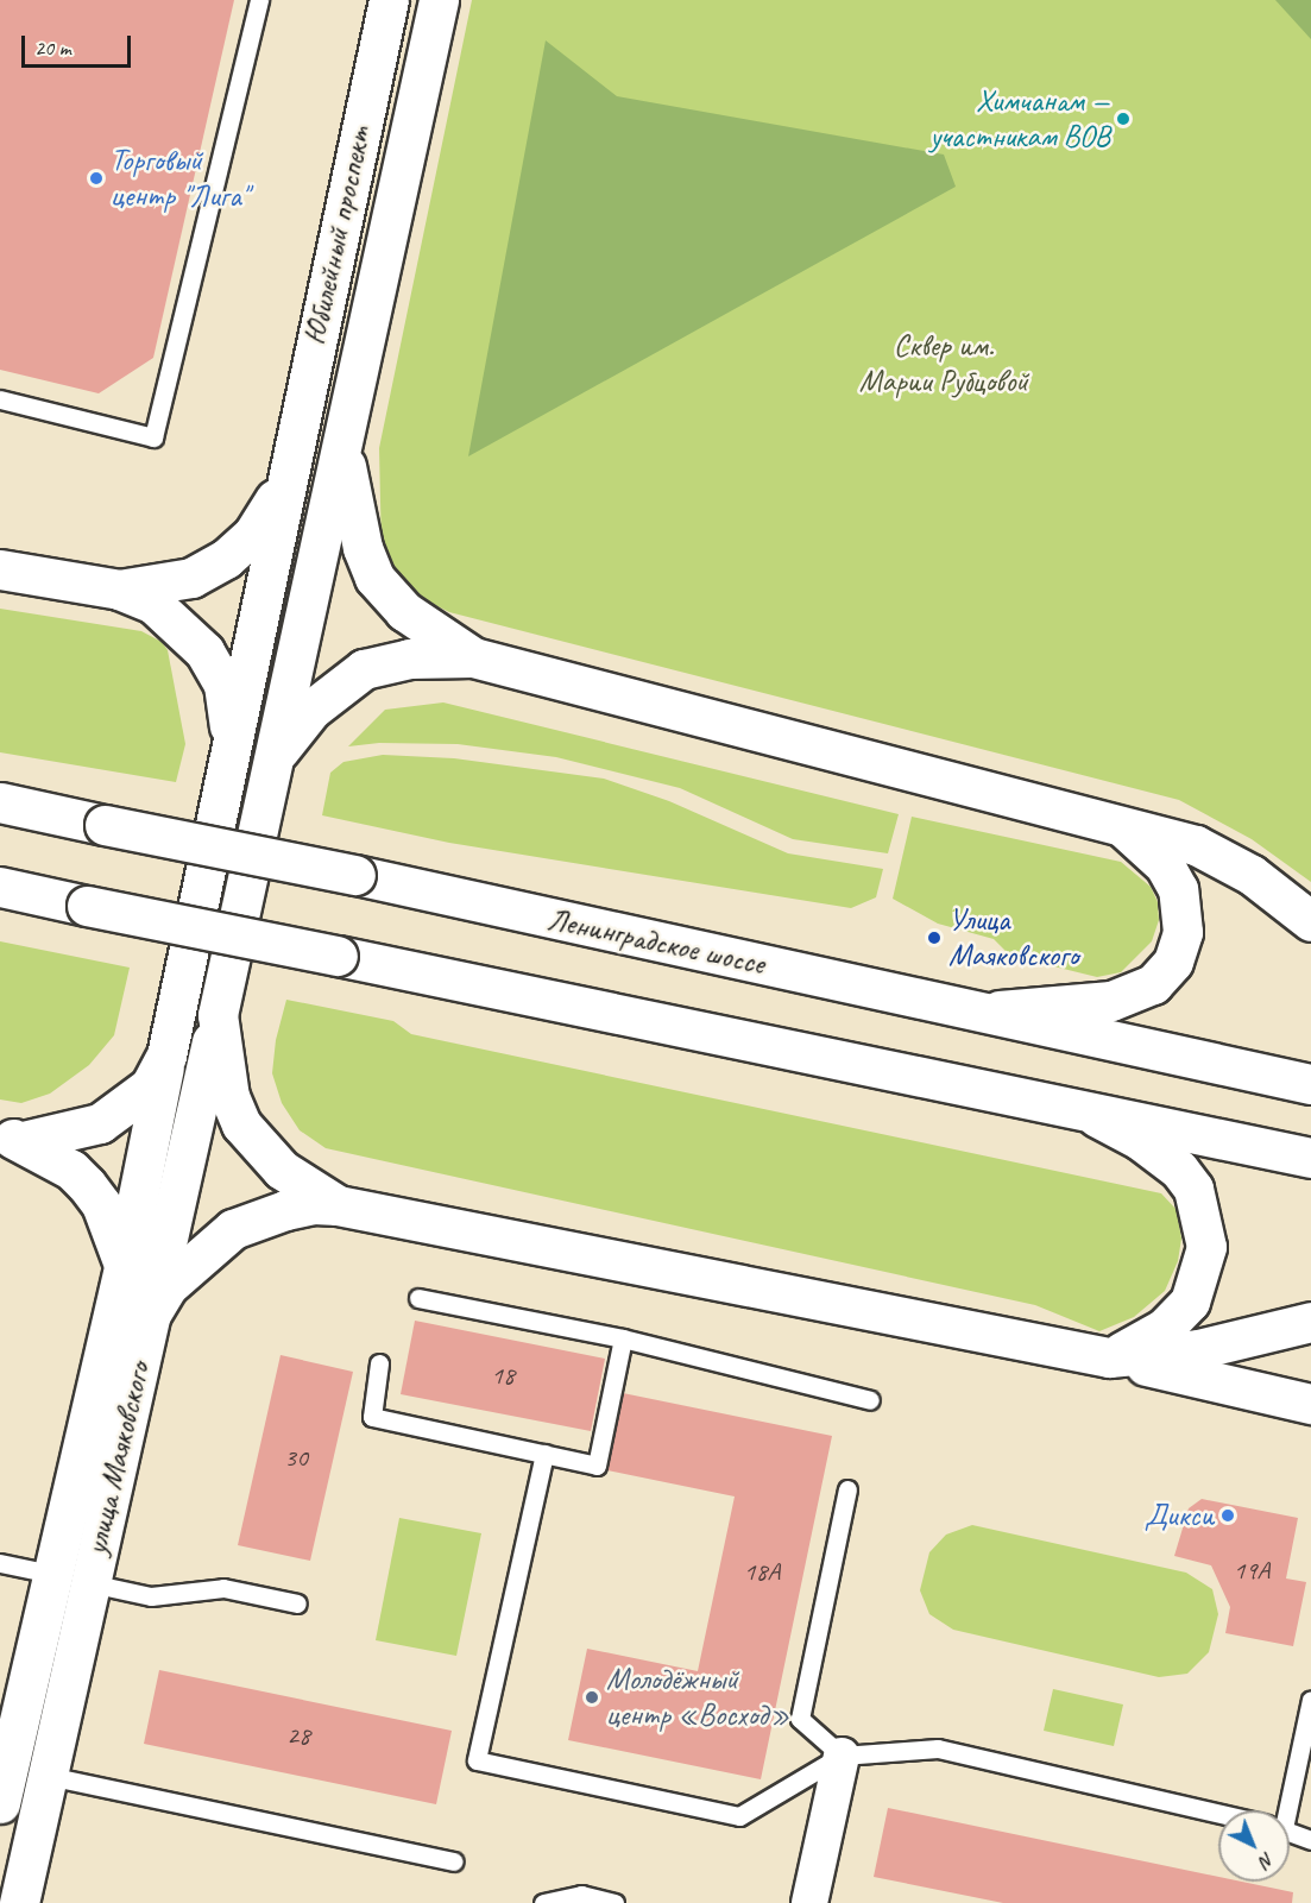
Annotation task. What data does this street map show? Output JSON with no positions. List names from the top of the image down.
{
  "streets": {
    "main road": ["Юбилейный проспект", "Ленинградское шоссе", "улица Маяковского"]
  },
  "crossings": [
    ["Юбилейный проспект", "улица Маяковского"]
  ],
  "parks": ["Сквер им. Марии Рубцовой"],
  "places": [
    "Химчанам — участникам ВОВ",
    "Торговый центр \"Лига\"",
    "Улица Маяковского",
    "Дикси",
    "Молодёжный центр «Восход»"
  ],
  "house_numbers": [
    "18",
    "30",
    "19А",
    "18А",
    "28"
  ],
  "scale_bar": "20 m",
  "north": "bottom right"
}
